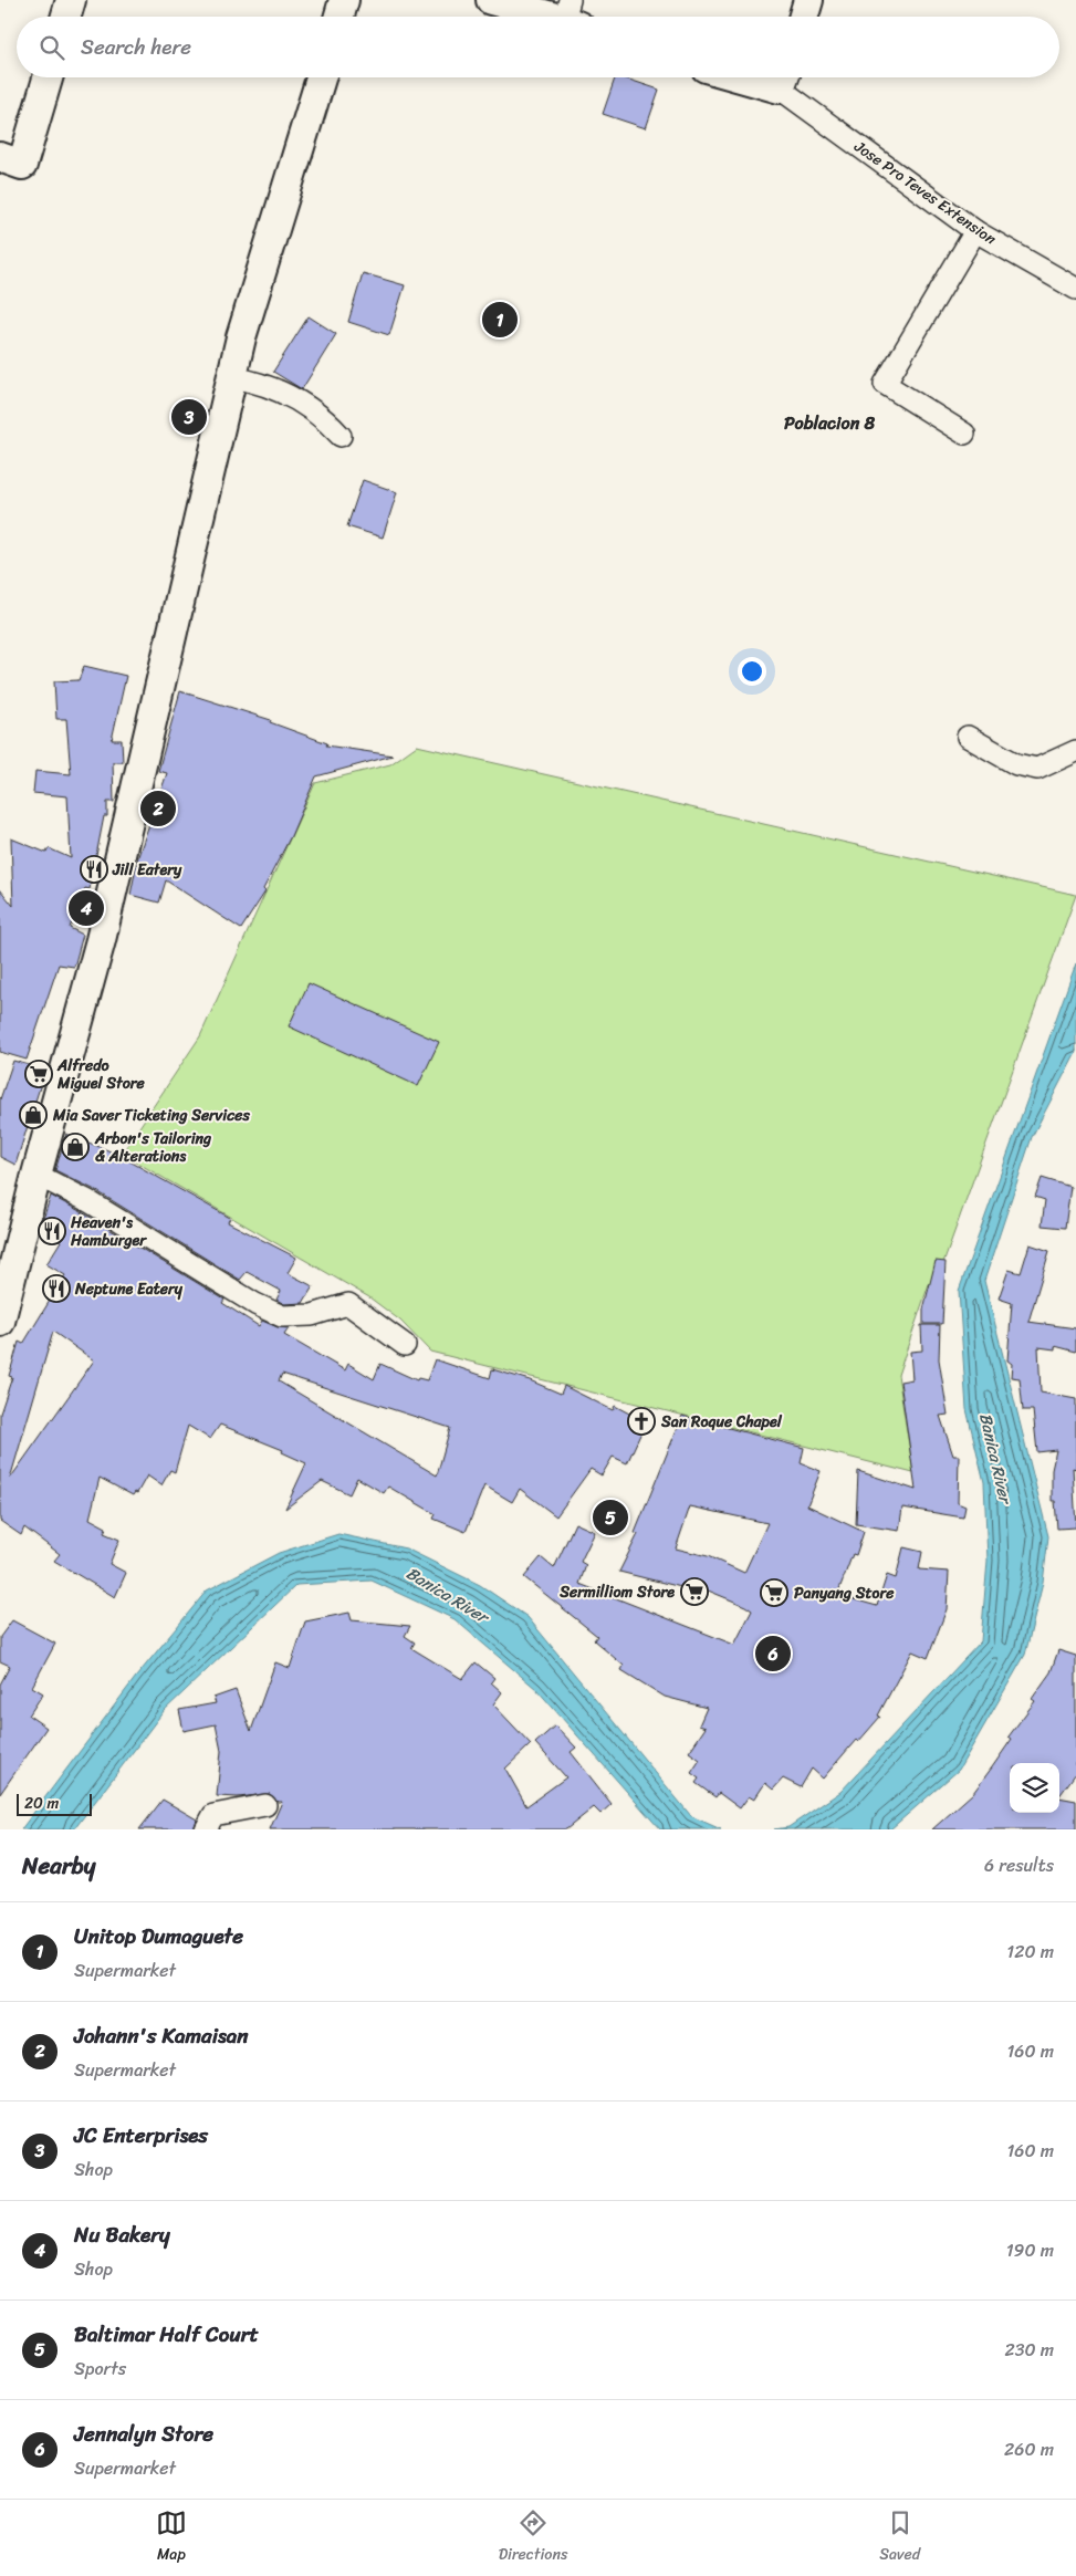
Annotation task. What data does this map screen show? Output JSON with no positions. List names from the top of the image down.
{
  "streets": {
    "street": ["Jose Pro Teves Extension"]
  },
  "districts": ["Poblacion 8"],
  "water": ["Banica River"],
  "places": {
    "restaurant": ["Jill Eatery", "Heaven's Hamburger", "Neptune Eatery"],
    "supermarket": ["Alfredo Miguel Store", "Sermilliom Store", "Panyang Store"],
    "shop": ["Mia Saver Ticketing Services", "Arbon's Tailoring & Alterations"],
    "church": ["San Roque Chapel"]
  },
  "scale_bar": "20 m",
  "page": {
    "search": "Search here",
    "pins": [
      "1",
      "3",
      "2",
      "4",
      "5",
      "6"
    ],
    "scale": "20 m",
    "heading": ["Nearby", "6 results"],
    "list": [
      {
        "mark": "1",
        "name": "Unitop Dumaguete",
        "note": "Supermarket",
        "value": "120 m"
      },
      {
        "mark": "2",
        "name": "Johann's Kamaisan",
        "note": "Supermarket",
        "value": "160 m"
      },
      {
        "mark": "3",
        "name": "JC Enterprises",
        "note": "Shop",
        "value": "160 m"
      },
      {
        "mark": "4",
        "name": "Nu Bakery",
        "note": "Shop",
        "value": "190 m"
      },
      {
        "mark": "5",
        "name": "Baltimar Half Court",
        "note": "Sports",
        "value": "230 m"
      },
      {
        "mark": "6",
        "name": "Jennalyn Store",
        "note": "Supermarket",
        "value": "260 m"
      }
    ],
    "nav": ["Map", "Directions", "Saved"]
  }
}
